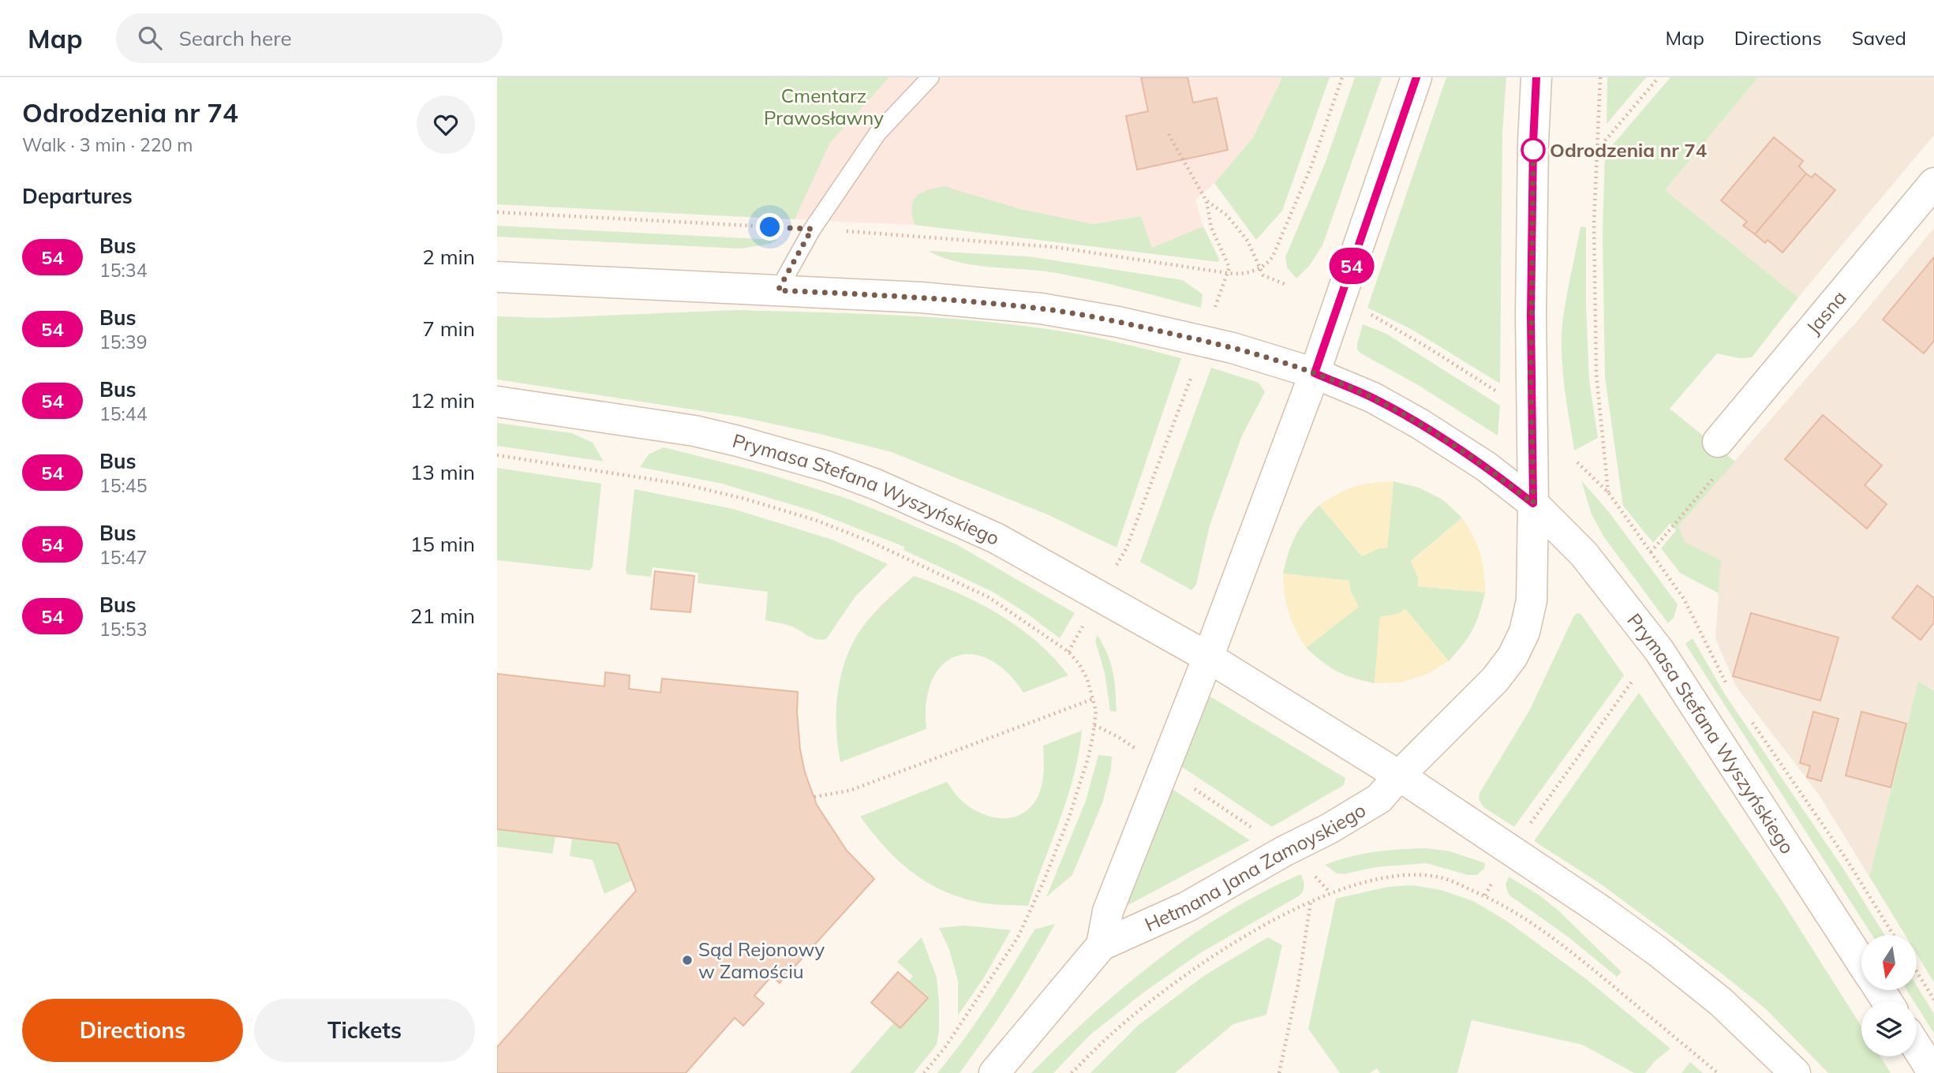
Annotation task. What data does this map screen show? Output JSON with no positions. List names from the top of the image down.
{
  "streets": {
    "main road": ["Jasna", "Prymasa Stefana Wyszyńskiego", "Hetmana Jana Zamoyskiego"]
  },
  "crossings": [
    ["Prymasa Stefana Wyszyńskiego", "Hetmana Jana Zamoyskiego"]
  ],
  "parks": ["Cmentarz Prawosławny"],
  "places": ["Odrodzenia nr 74", "Sąd Rejonowy w Zamościu"],
  "lines": ["bus line 54"],
  "north": "bottom",
  "page": {
    "header": "Map",
    "search": "Search here",
    "nav": ["Map", "Directions", "Saved"],
    "heading": [
      ["Odrodzenia nr 74", "Walk · 3 min · 220 m"],
      "Departures"
    ],
    "on_map": "54",
    "list": [
      {
        "mark": "54",
        "name": "Bus",
        "note": "15:34",
        "value": "2 min"
      },
      {
        "mark": "54",
        "name": "Bus",
        "note": "15:39",
        "value": "7 min"
      },
      {
        "mark": "54",
        "name": "Bus",
        "note": "15:44",
        "value": "12 min"
      },
      {
        "mark": "54",
        "name": "Bus",
        "note": "15:45",
        "value": "13 min"
      },
      {
        "mark": "54",
        "name": "Bus",
        "note": "15:47",
        "value": "15 min"
      },
      {
        "mark": "54",
        "name": "Bus",
        "note": "15:53",
        "value": "21 min"
      }
    ],
    "buttons": ["Directions", "Tickets"]
  }
}
